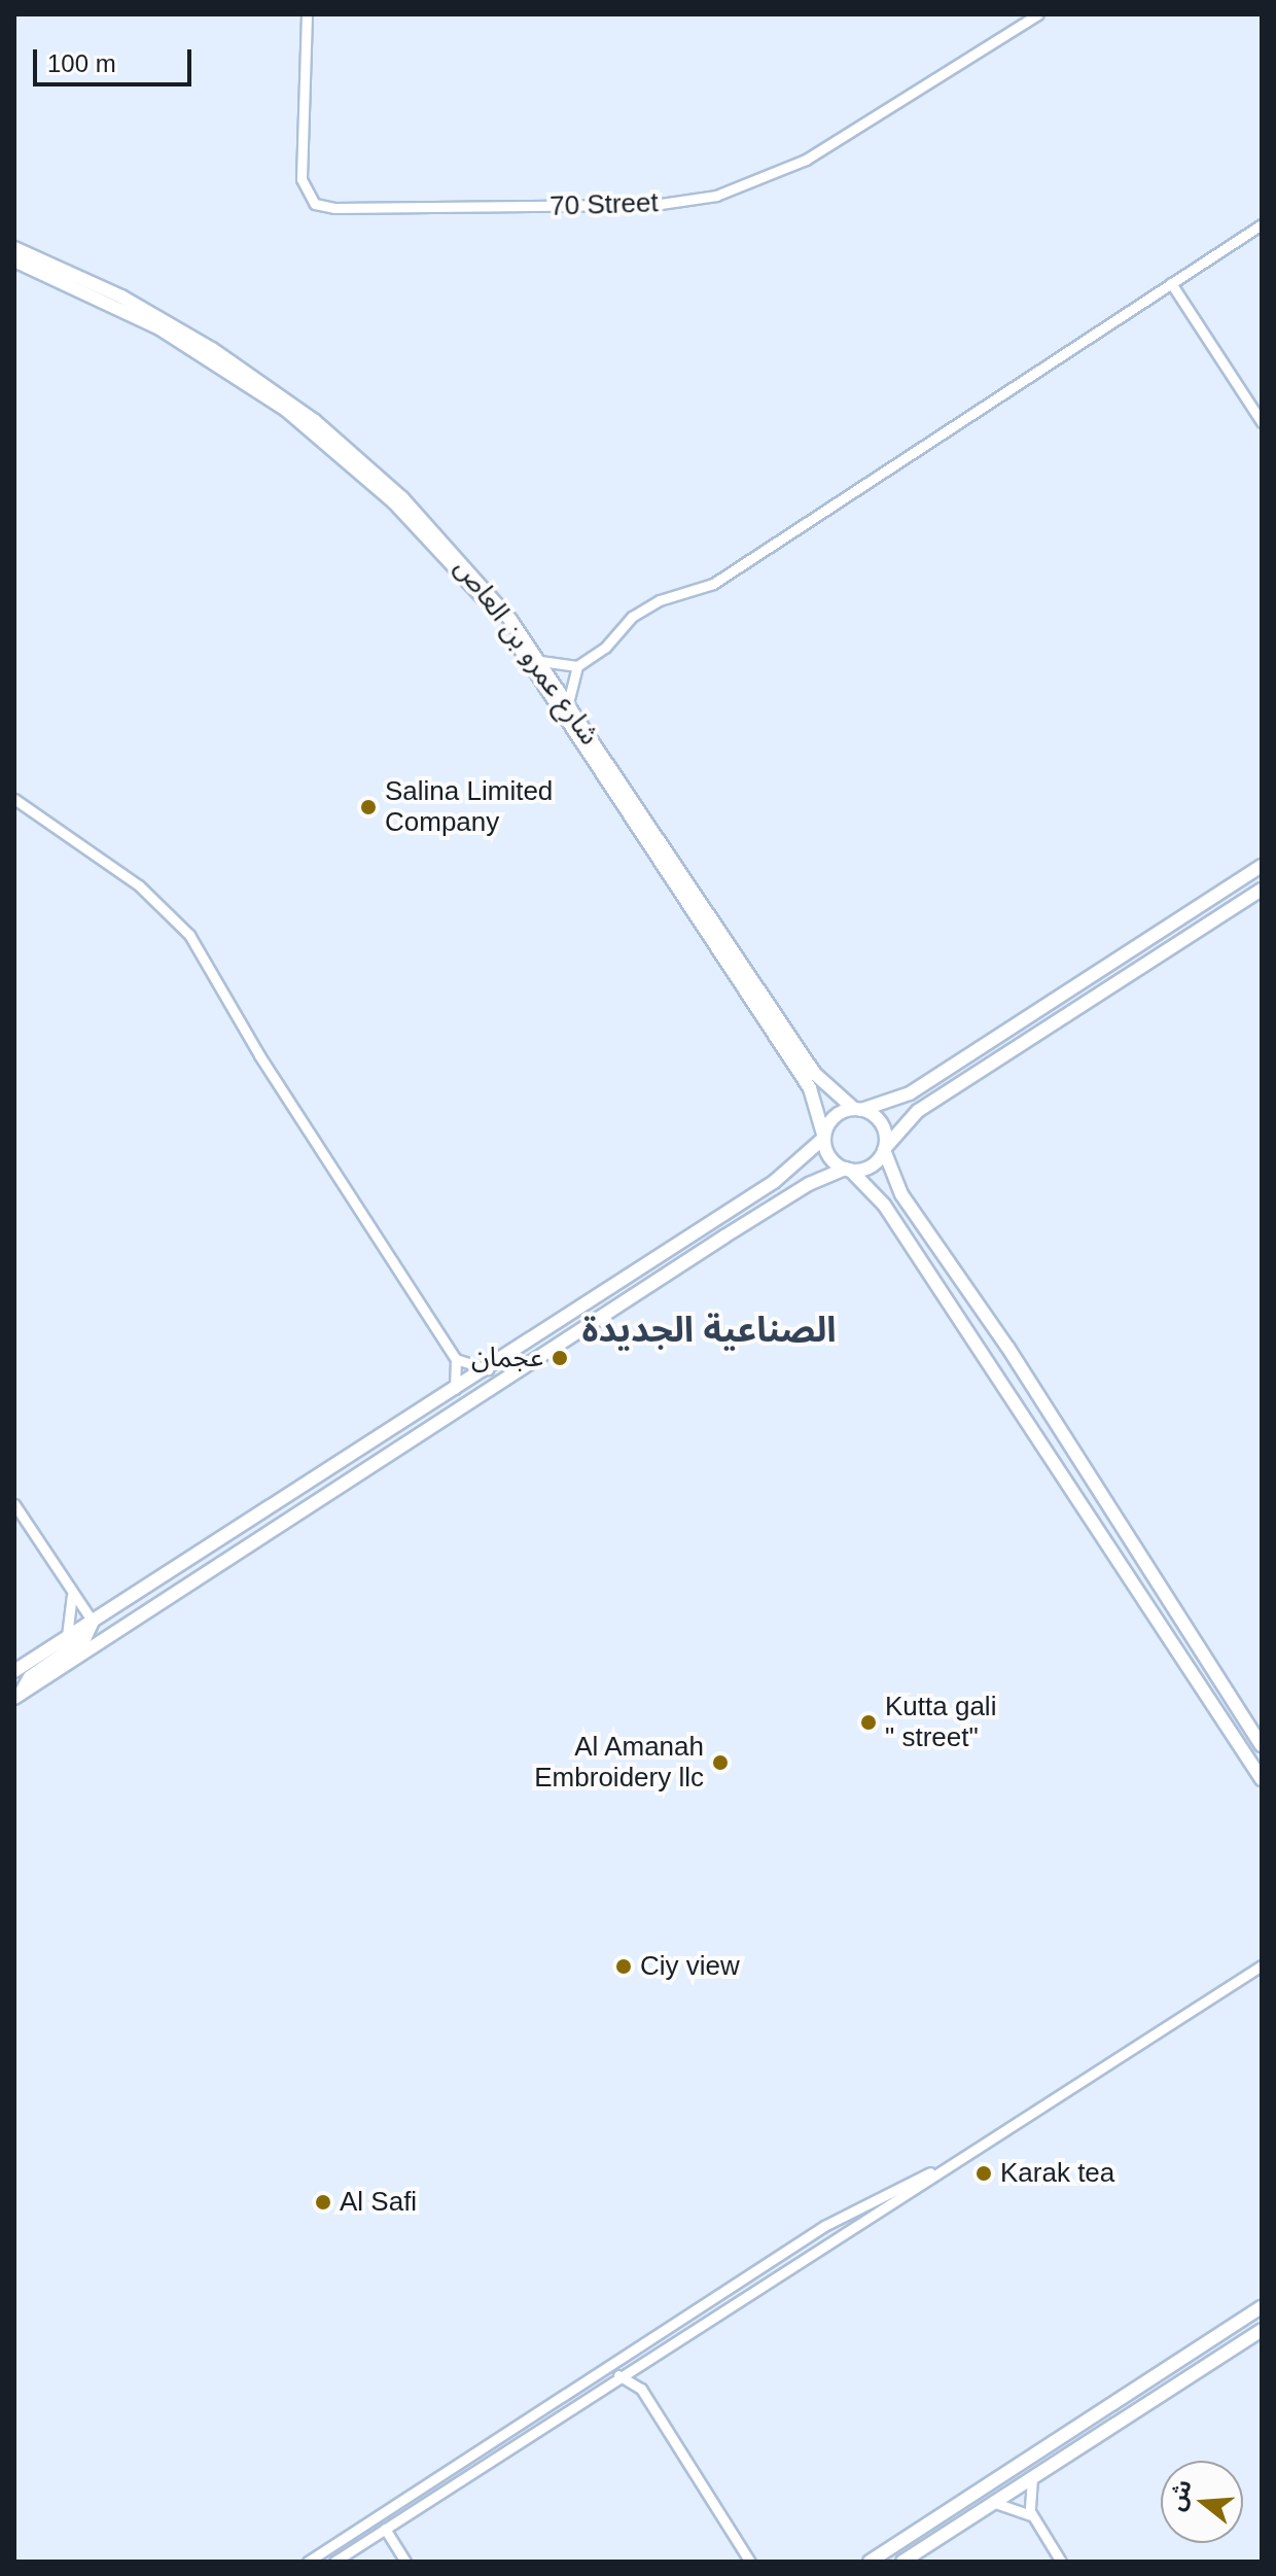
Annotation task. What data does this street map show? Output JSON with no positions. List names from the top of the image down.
{
  "streets": {
    "main road": ["شارع عمرو بن العاص"],
    "street": ["70 Street"]
  },
  "districts": ["الصناعية الجديدة"],
  "places": [
    "Salina Limited Company",
    "عجمان",
    "Kutta gali \" street\"",
    "Al Amanah Embroidery llc",
    "Ciy view",
    "Karak tea",
    "Al Safi"
  ],
  "scale_bar": "100 m",
  "north": "left"
}
